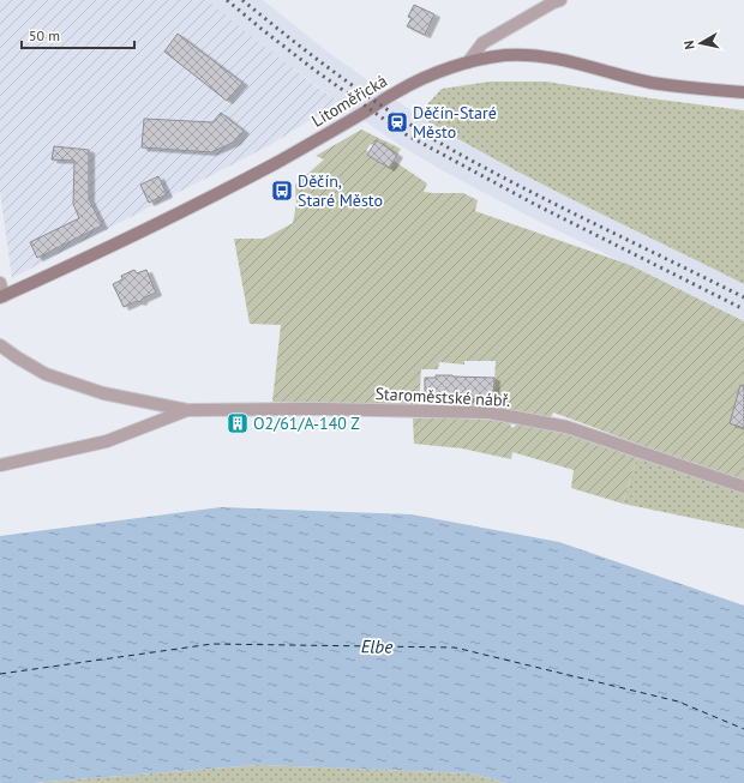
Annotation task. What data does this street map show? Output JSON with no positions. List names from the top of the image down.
{
  "streets": {
    "main road": ["Litoměřická"],
    "street": ["Staroměstské nábř."]
  },
  "water": ["Elbe"],
  "places": {
    "station": ["Děčín-Staré Město"],
    "bus stop": ["Děčín, Staré Město"],
    "building": ["O2/61/A-140 Z"]
  },
  "scale_bar": "50 m",
  "north": "left"
}
